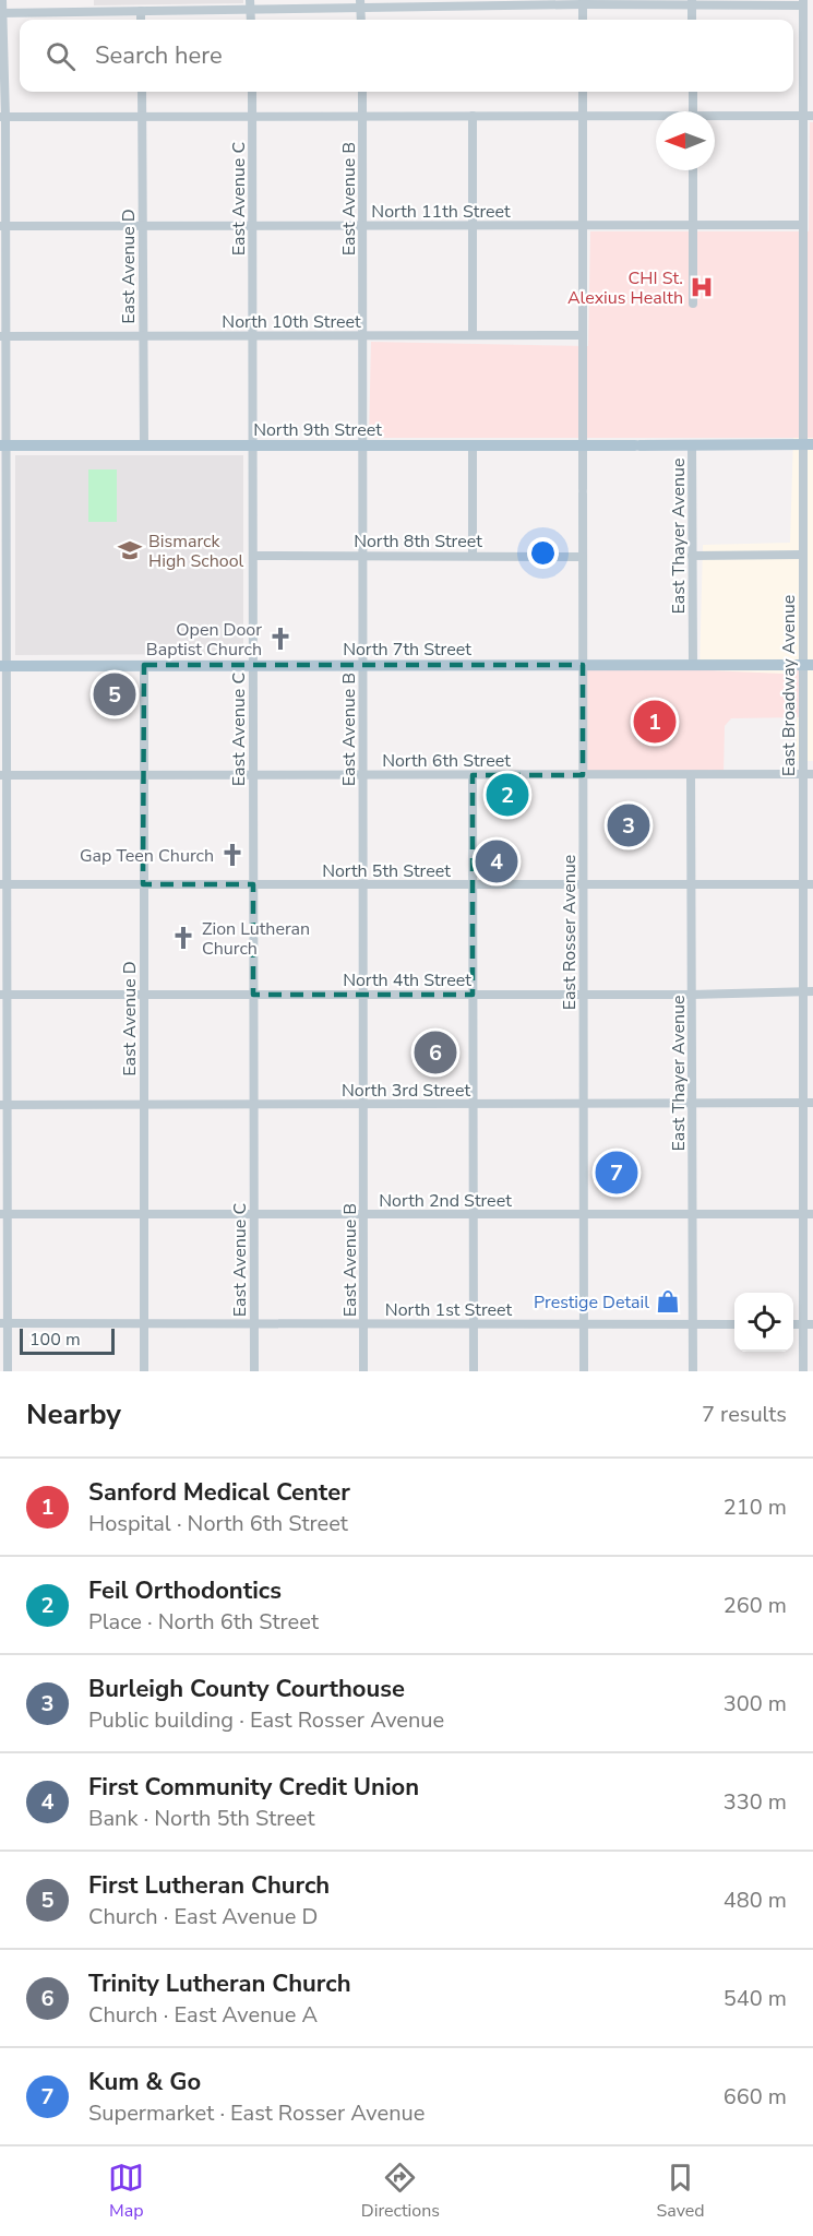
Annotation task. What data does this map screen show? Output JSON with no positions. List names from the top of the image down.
{
  "streets": {
    "main road": ["North 9th Street", "North 7th Street"],
    "street": [
      "East Avenue C",
      "East Avenue B",
      "North 11th Street",
      "East Avenue D",
      "North 10th Street",
      "East Thayer Avenue",
      "North 8th Street",
      "East Broadway Avenue",
      "North 6th Street",
      "North 5th Street",
      "East Rosser Avenue",
      "North 4th Street",
      "North 3rd Street",
      "North 2nd Street",
      "North 1st Street"
    ]
  },
  "crossings": [
    ["East Avenue C", "North 11th Street"],
    ["East Avenue C", "North 10th Street"],
    ["East Avenue C", "North 9th Street"],
    ["East Avenue C", "North 8th Street"],
    ["East Avenue C", "North 7th Street"],
    ["East Avenue C", "North 6th Street"],
    ["East Avenue C", "North 5th Street"],
    ["East Avenue C", "North 4th Street"],
    ["East Avenue C", "North 3rd Street"],
    ["East Avenue C", "North 2nd Street"],
    ["East Avenue C", "North 1st Street"],
    ["East Avenue B", "North 11th Street"],
    ["East Avenue B", "North 10th Street"],
    ["East Avenue B", "North 9th Street"],
    ["East Avenue B", "North 8th Street"],
    ["East Avenue B", "North 7th Street"],
    ["East Avenue B", "North 6th Street"],
    ["East Avenue B", "North 5th Street"],
    ["East Avenue B", "North 4th Street"],
    ["East Avenue B", "North 3rd Street"],
    ["East Avenue B", "North 2nd Street"],
    ["East Avenue B", "North 1st Street"],
    ["North 11th Street", "East Avenue D"],
    ["North 11th Street", "East Broadway Avenue"],
    ["North 11th Street", "East Rosser Avenue"],
    ["East Avenue D", "North 10th Street"],
    ["East Avenue D", "North 9th Street"],
    ["East Avenue D", "North 7th Street"],
    ["East Avenue D", "North 6th Street"],
    ["East Avenue D", "North 5th Street"],
    ["East Avenue D", "North 4th Street"],
    ["East Avenue D", "North 3rd Street"],
    ["East Avenue D", "North 2nd Street"],
    ["East Avenue D", "North 1st Street"],
    ["North 10th Street", "East Rosser Avenue"],
    ["North 9th Street", "East Thayer Avenue"],
    ["North 9th Street", "East Broadway Avenue"],
    ["North 9th Street", "East Rosser Avenue"],
    ["East Thayer Avenue", "North 7th Street"],
    ["East Thayer Avenue", "North 6th Street"],
    ["East Thayer Avenue", "North 5th Street"],
    ["East Thayer Avenue", "North 4th Street"],
    ["East Thayer Avenue", "North 3rd Street"],
    ["East Thayer Avenue", "North 2nd Street"],
    ["East Thayer Avenue", "North 1st Street"],
    ["North 8th Street", "East Rosser Avenue"],
    ["North 7th Street", "East Broadway Avenue"],
    ["North 7th Street", "East Rosser Avenue"],
    ["East Broadway Avenue", "North 6th Street"],
    ["East Broadway Avenue", "North 5th Street"],
    ["East Broadway Avenue", "North 4th Street"],
    ["East Broadway Avenue", "North 3rd Street"],
    ["East Broadway Avenue", "North 2nd Street"],
    ["North 6th Street", "East Rosser Avenue"],
    ["North 5th Street", "East Rosser Avenue"],
    ["East Rosser Avenue", "North 4th Street"],
    ["East Rosser Avenue", "North 3rd Street"],
    ["East Rosser Avenue", "North 2nd Street"],
    ["East Rosser Avenue", "North 1st Street"]
  ],
  "places": {
    "hospital": ["CHI St. Alexius Health"],
    "school or university": ["Bismarck High School"],
    "church": ["Open Door Baptist Church", "Gap Teen Church", "Zion Lutheran Church"],
    "shop": ["Prestige Detail"]
  },
  "scale_bar": "100 m",
  "north": "left",
  "page": {
    "search": "Search here",
    "pins": [
      "5",
      "1",
      "2",
      "3",
      "4",
      "6",
      "7"
    ],
    "scale": "100 m",
    "heading": ["Nearby", "7 results"],
    "list": [
      {
        "mark": "1",
        "name": "Sanford Medical Center",
        "note": "Hospital · North 6th Street",
        "value": "210 m"
      },
      {
        "mark": "2",
        "name": "Feil Orthodontics",
        "note": "Place · North 6th Street",
        "value": "260 m"
      },
      {
        "mark": "3",
        "name": "Burleigh County Courthouse",
        "note": "Public building · East Rosser Avenue",
        "value": "300 m"
      },
      {
        "mark": "4",
        "name": "First Community Credit Union",
        "note": "Bank · North 5th Street",
        "value": "330 m"
      },
      {
        "mark": "5",
        "name": "First Lutheran Church",
        "note": "Church · East Avenue D",
        "value": "480 m"
      },
      {
        "mark": "6",
        "name": "Trinity Lutheran Church",
        "note": "Church · East Avenue A",
        "value": "540 m"
      },
      {
        "mark": "7",
        "name": "Kum & Go",
        "note": "Supermarket · East Rosser Avenue",
        "value": "660 m"
      }
    ],
    "nav": ["Map", "Directions", "Saved"]
  }
}
